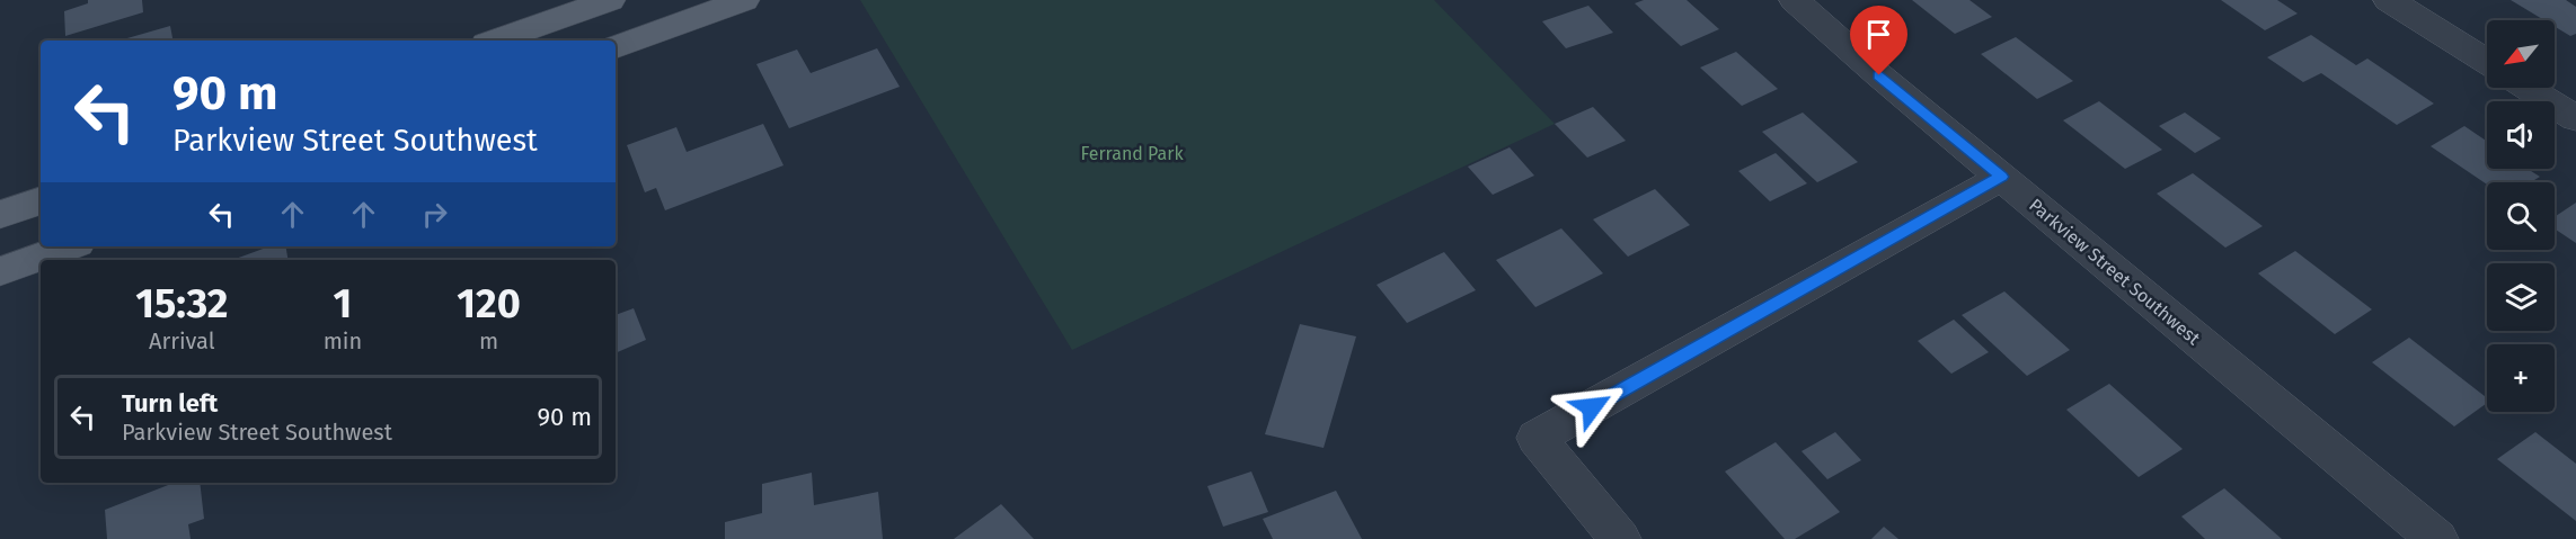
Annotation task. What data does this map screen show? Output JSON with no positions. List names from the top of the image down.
{
  "streets": {
    "street": ["Parkview Street Southwest"]
  },
  "parks": ["Ferrand Park"],
  "north": "bottom left",
  "page": {
    "map_buttons": "+",
    "turn": ["90 m", "Parkview Street Southwest"],
    "eta": [
      "15:32",
      "Arrival",
      "1",
      "min",
      "120",
      "m"
    ],
    "list": [
      {
        "name": "Turn left",
        "note": "Parkview Street Southwest",
        "value": "90 m"
      }
    ]
  }
}
